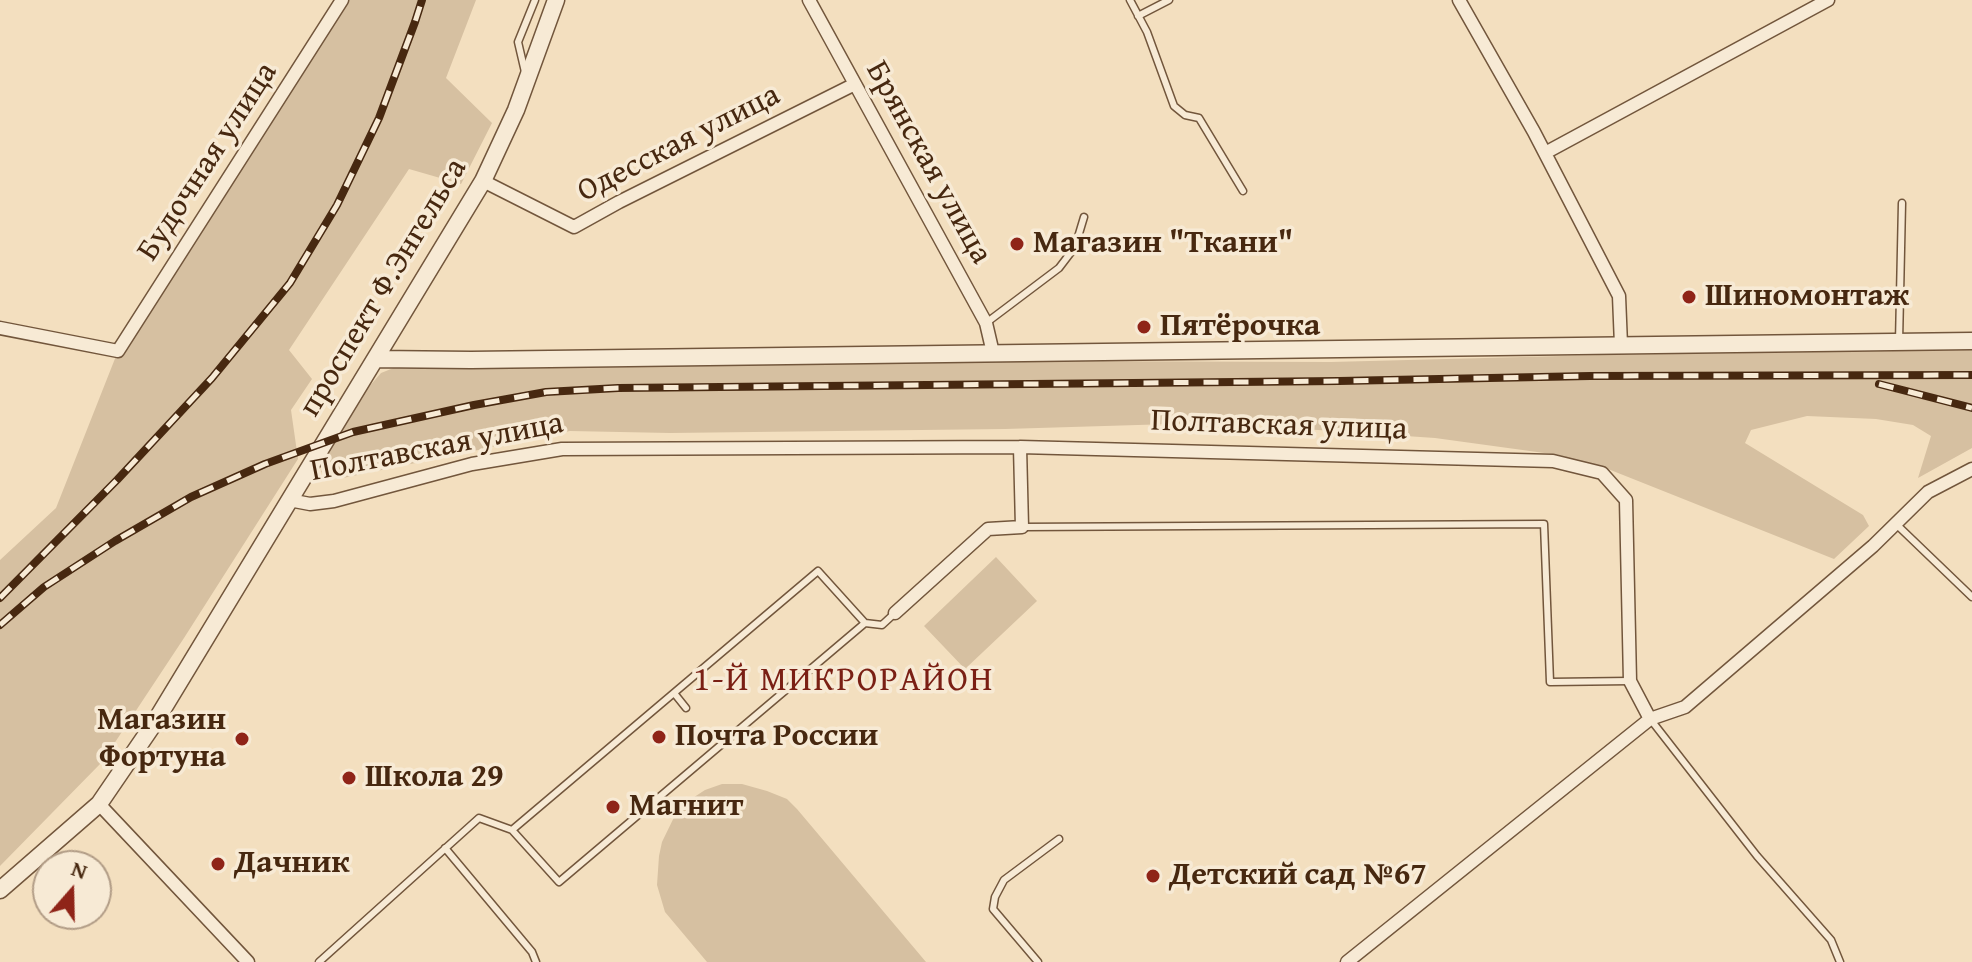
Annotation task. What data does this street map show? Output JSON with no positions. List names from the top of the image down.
{
  "streets": {
    "street": [
      "Одесская улица",
      "Будочная улица",
      "Брянская улица",
      "проспект Ф.Энгельса",
      "Полтавская улица"
    ]
  },
  "crossings": [
    ["Одесская улица", "Брянская улица"],
    ["Одесская улица", "проспект Ф.Энгельса"],
    ["Брянская улица", "Полтавская улица"],
    ["проспект Ф.Энгельса", "Полтавская улица"]
  ],
  "districts": ["1-Й МИКРОРАЙОН"],
  "places": [
    "Магазин \"Ткани\"",
    "Шиномонтаж",
    "Пятёрочка",
    "Почта России",
    "Магазин Фортуна",
    "Школа 29",
    "Магнит",
    "Дачник",
    "Детский сад №67"
  ],
  "north": "top"
}
